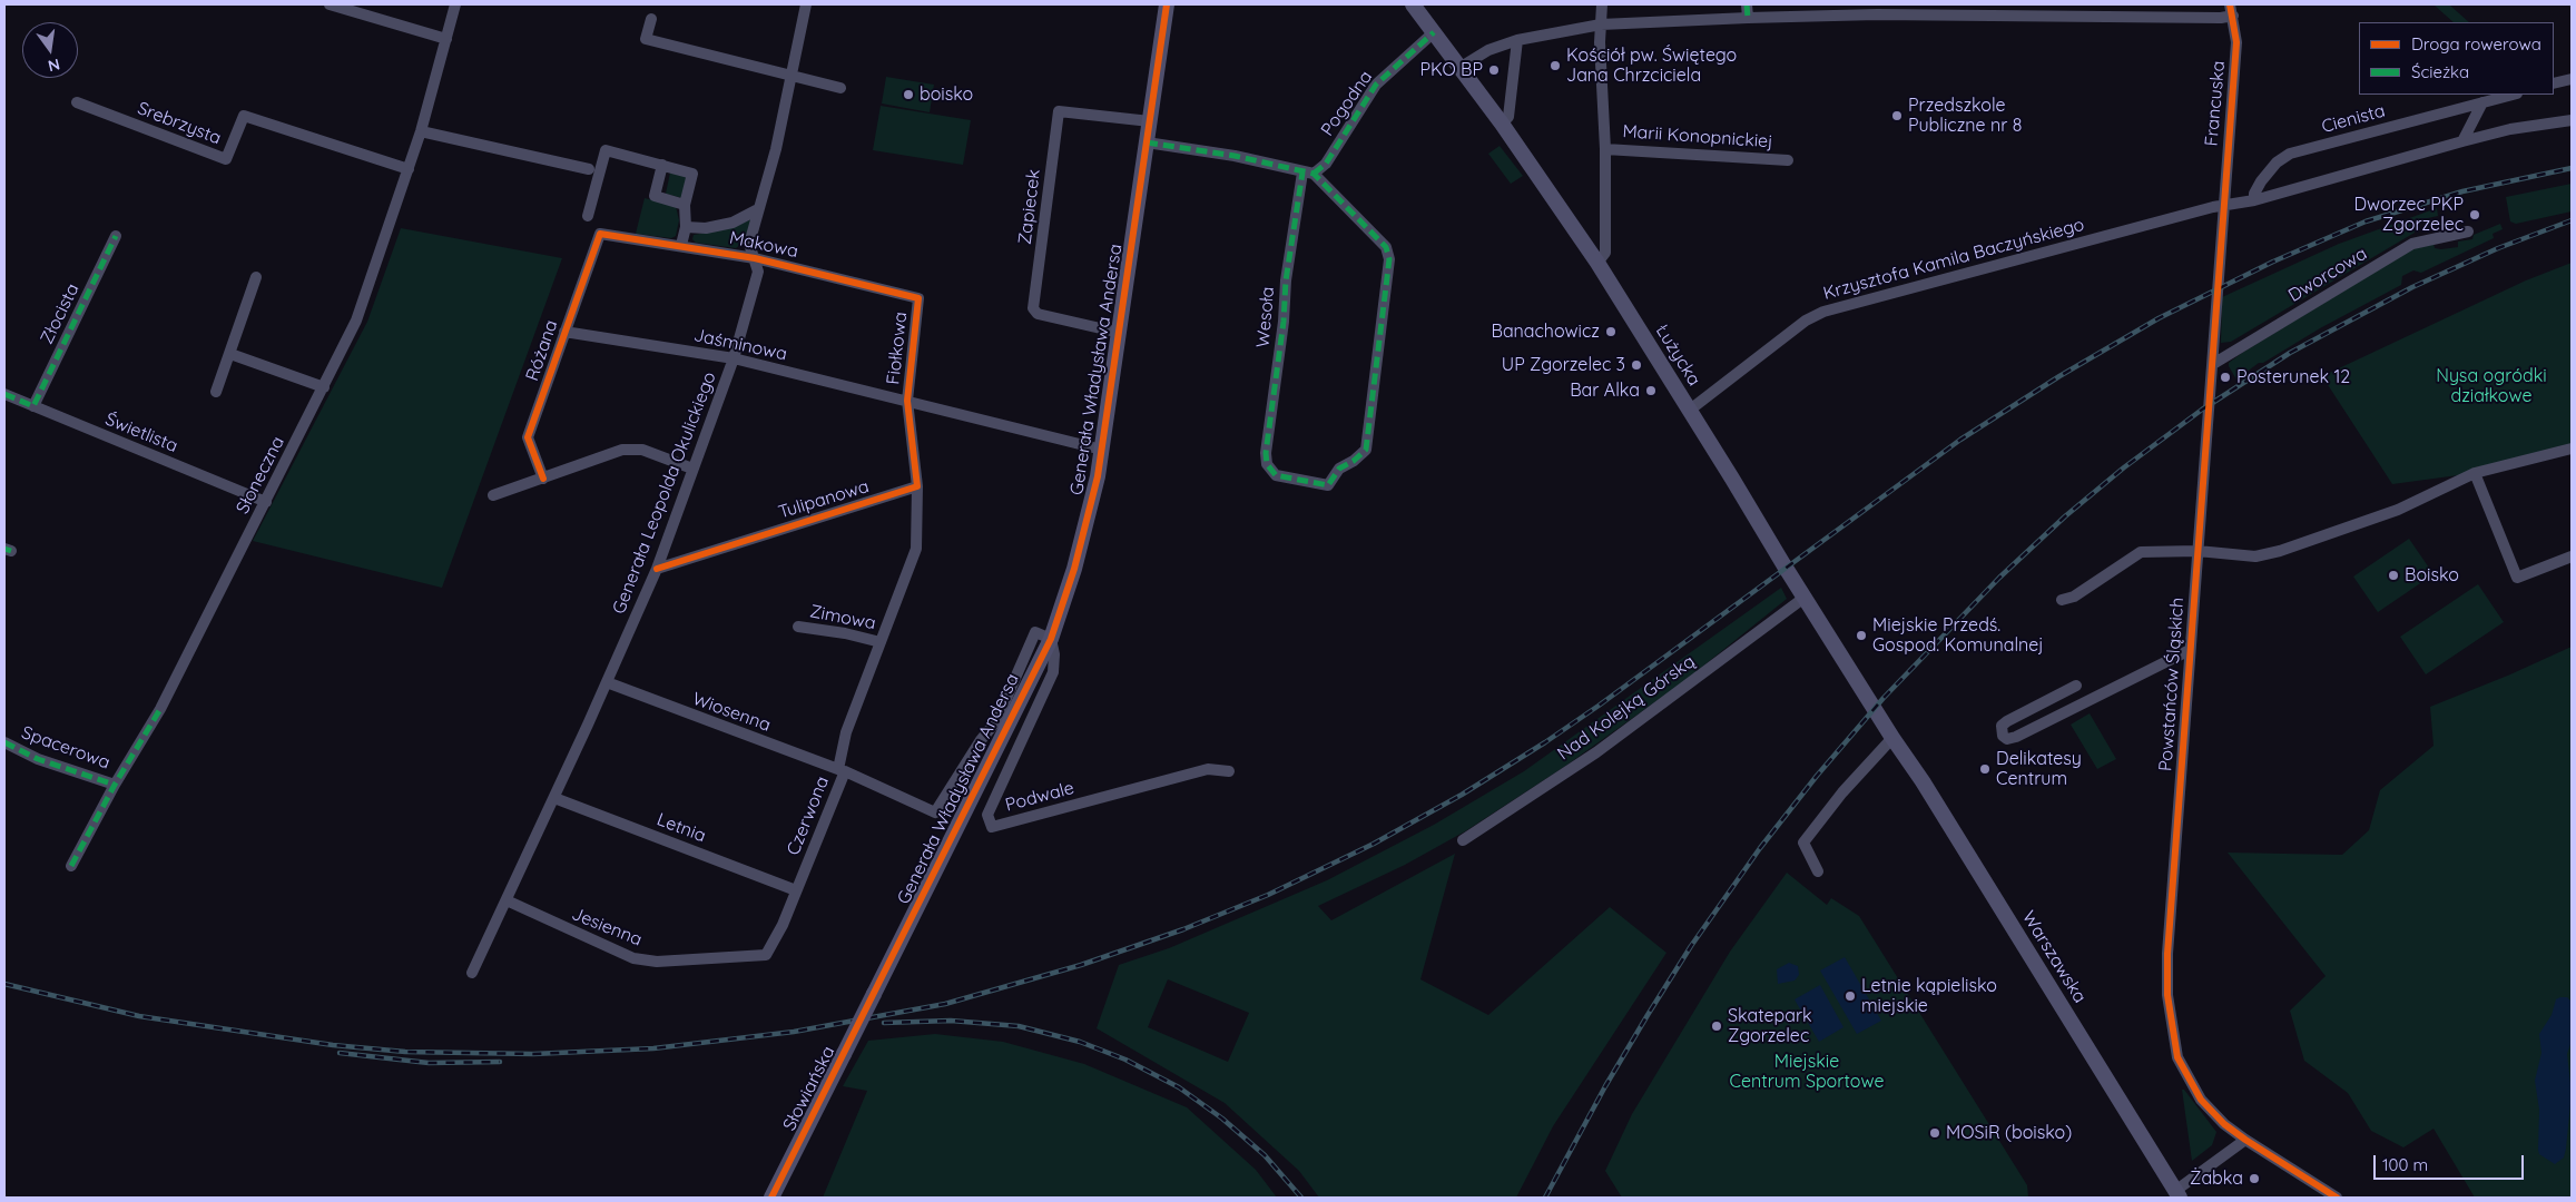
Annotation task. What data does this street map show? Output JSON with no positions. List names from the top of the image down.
{
  "streets": {
    "main road": [
      "Łużycka",
      "Generała Władysława Andersa",
      "Warszawska",
      "Słowiańska"
    ],
    "street": [
      "Pogodna",
      "Francuska",
      "Cienista",
      "Srebrzysta",
      "Marii Konopnickiej",
      "Zapiecek",
      "Makowa",
      "Krzysztofa Kamila Baczyńskiego",
      "Dworcowa",
      "Złocista",
      "Wesoła",
      "Jaśminowa",
      "Fiołkowa",
      "Różana",
      "Świetlista",
      "Słoneczna",
      "Generała Leopolda Okulickiego",
      "Tulipanowa",
      "Zimowa",
      "Powstańców Śląskich",
      "Nad Kolejką Górską",
      "Wiosenna",
      "Spacerowa",
      "Podwale",
      "Czerwona",
      "Letnia",
      "Jesienna"
    ]
  },
  "crossings": [
    ["Pogodna", "Wesoła"],
    ["Pogodna", "Łużycka"],
    ["Francuska", "Krzysztofa Kamila Baczyńskiego"],
    ["Francuska", "Powstańców Śląskich"],
    ["Cienista", "Krzysztofa Kamila Baczyńskiego"],
    ["Srebrzysta", "Słoneczna"],
    ["Zapiecek", "Generała Władysława Andersa"],
    ["Makowa", "Fiołkowa"],
    ["Makowa", "Różana"],
    ["Makowa", "Generała Leopolda Okulickiego"],
    ["Krzysztofa Kamila Baczyńskiego", "Łużycka"],
    ["Krzysztofa Kamila Baczyńskiego", "Powstańców Śląskich"],
    ["Dworcowa", "Powstańców Śląskich"],
    ["Złocista", "Świetlista"],
    ["Jaśminowa", "Fiołkowa"],
    ["Jaśminowa", "Różana"],
    ["Jaśminowa", "Generała Władysława Andersa"],
    ["Jaśminowa", "Generała Leopolda Okulickiego"],
    ["Łużycka", "Nad Kolejką Górską"],
    ["Łużycka", "Warszawska"],
    ["Generała Władysława Andersa", "Podwale"],
    ["Generała Władysława Andersa", "Czerwona"],
    ["Generała Władysława Andersa", "Słowiańska"],
    ["Świetlista", "Słoneczna"],
    ["Słoneczna", "Spacerowa"],
    ["Generała Leopolda Okulickiego", "Tulipanowa"],
    ["Generała Leopolda Okulickiego", "Wiosenna"],
    ["Generała Leopolda Okulickiego", "Letnia"],
    ["Generała Leopolda Okulickiego", "Jesienna"],
    ["Wiosenna", "Czerwona"],
    ["Podwale", "Czerwona"],
    ["Czerwona", "Letnia"],
    ["Czerwona", "Jesienna"]
  ],
  "parks": ["Nysa ogródki działkowe", "Miejskie Centrum Sportowe"],
  "places": [
    "Kościół pw. Świętego Jana Chrzciciela",
    "PKO BP",
    "boisko",
    "Przedszkole Publiczne nr 8",
    "Dworzec PKP Zgorzelec",
    "Banachowicz",
    "UP Zgorzelec 3",
    "Posterunek 12",
    "Bar Alka",
    "Boisko",
    "Miejskie Przedś. Gospod. Komunalnej",
    "Delikatesy Centrum",
    "Letnie kąpielisko miejskie",
    "Skatepark Zgorzelec",
    "MOSiR (boisko)",
    "Żabka"
  ],
  "legend": ["Droga rowerowa", "Ścieżka"],
  "scale_bar": "100 m",
  "north": "bottom"
}
